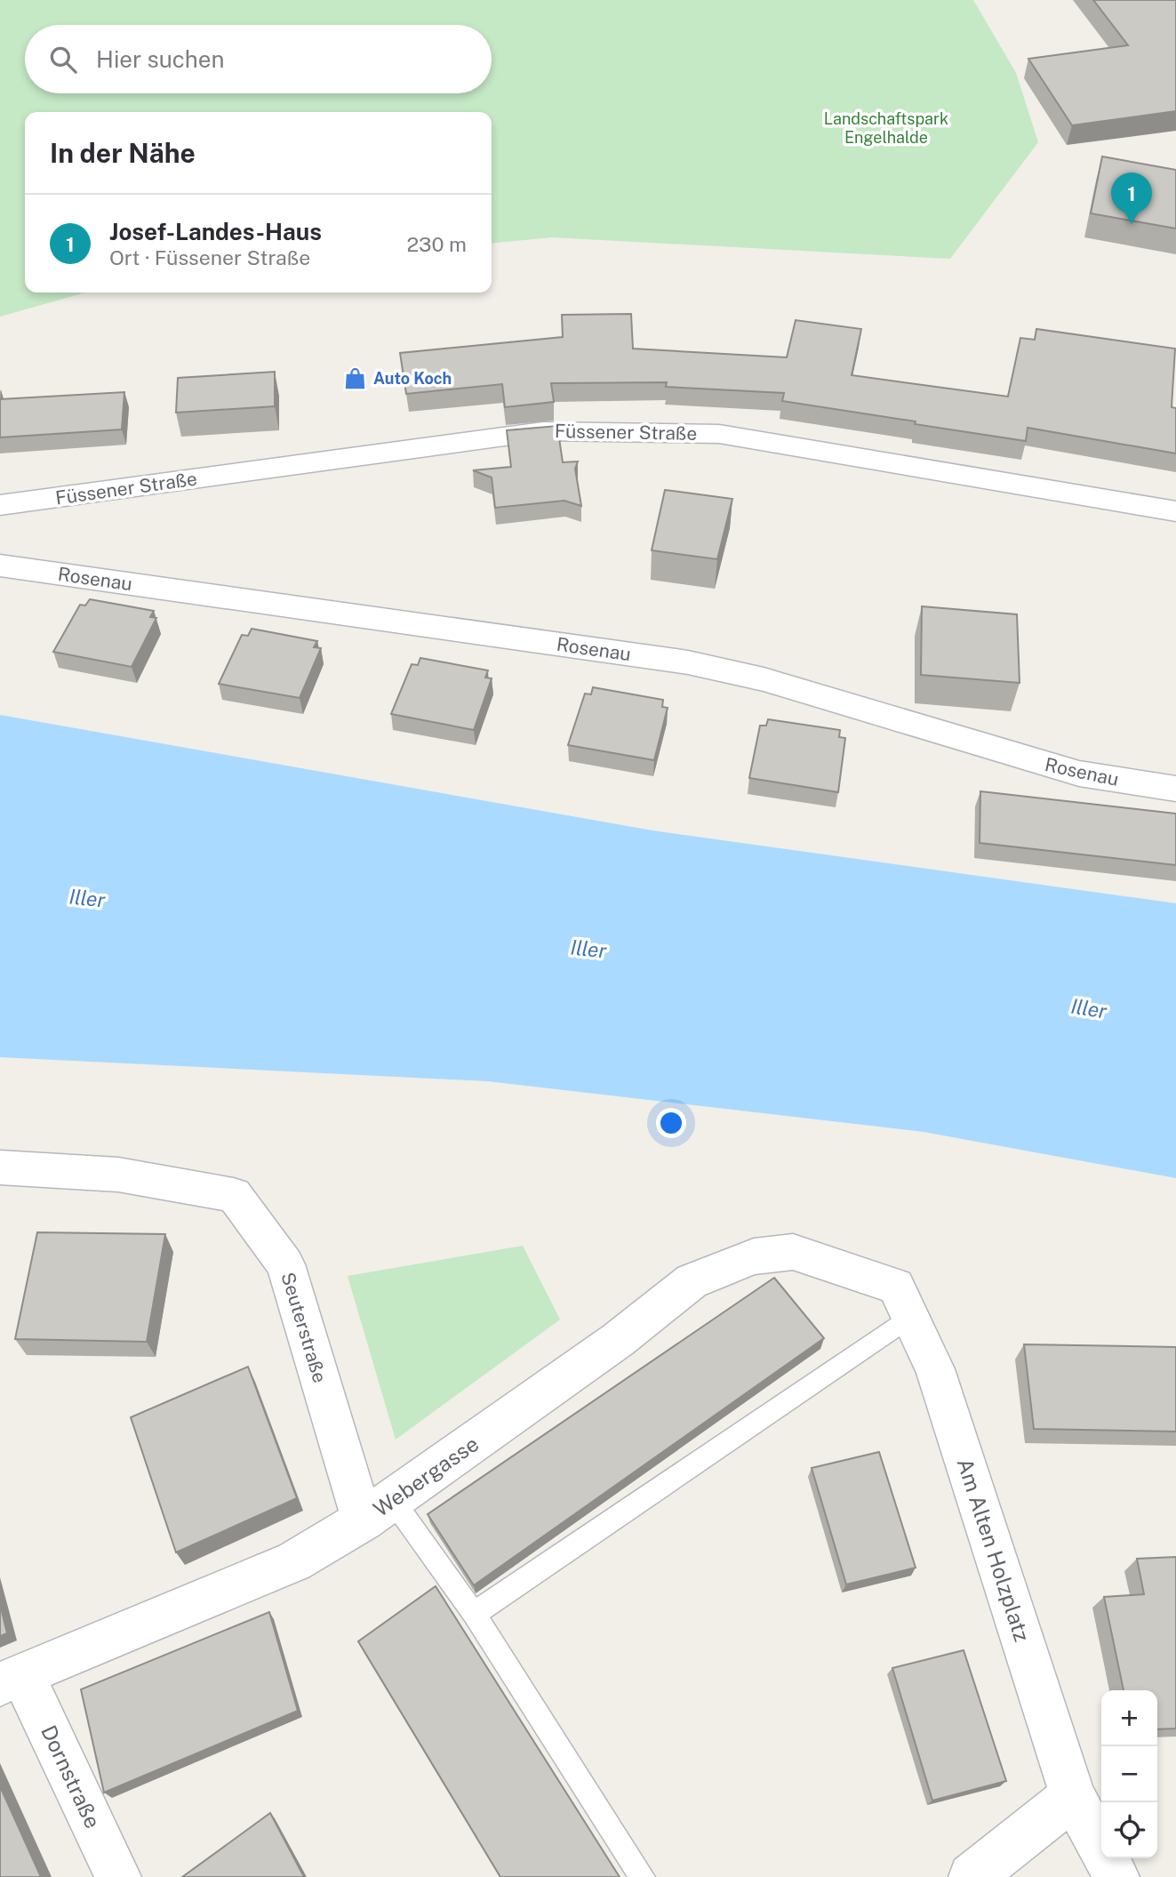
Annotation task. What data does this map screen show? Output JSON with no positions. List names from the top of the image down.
{
  "streets": {
    "street": [
      "Füssener Straße",
      "Rosenau",
      "Seuterstraße",
      "Webergasse",
      "Am Alten Holzplatz",
      "Dornstraße"
    ]
  },
  "crossings": [
    ["Seuterstraße", "Webergasse"],
    ["Webergasse", "Am Alten Holzplatz"],
    ["Webergasse", "Dornstraße"]
  ],
  "water": ["Iller"],
  "parks": ["Landschaftspark Engelhalde"],
  "places": {
    "shop": ["Auto Koch"]
  },
  "page": {
    "search": "Hier suchen",
    "heading": "In der Nähe",
    "pins": "1",
    "list": [
      {
        "mark": "1",
        "name": "Josef-Landes-Haus",
        "note": "Ort · Füssener Straße",
        "value": "230 m"
      }
    ],
    "map_buttons": ["+", "−"]
  }
}
